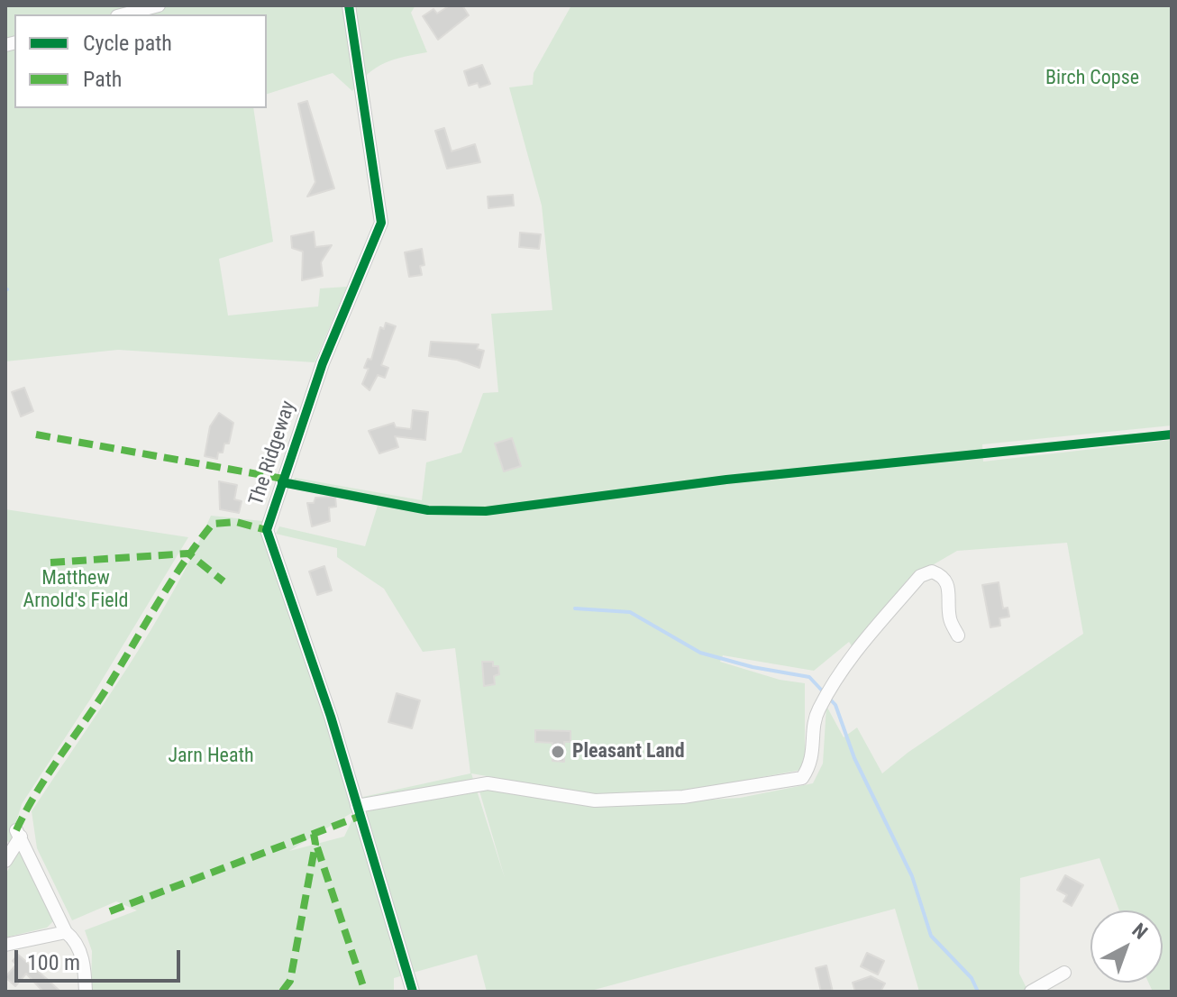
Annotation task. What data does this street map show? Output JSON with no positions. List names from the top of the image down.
{
  "streets": {
    "street": ["The Ridgeway"]
  },
  "parks": ["Birch Copse", "Matthew Arnold's Field", "Jarn Heath"],
  "places": ["Pleasant Land"],
  "legend": ["Cycle path", "Path"],
  "scale_bar": "100 m",
  "north": "top right"
}
